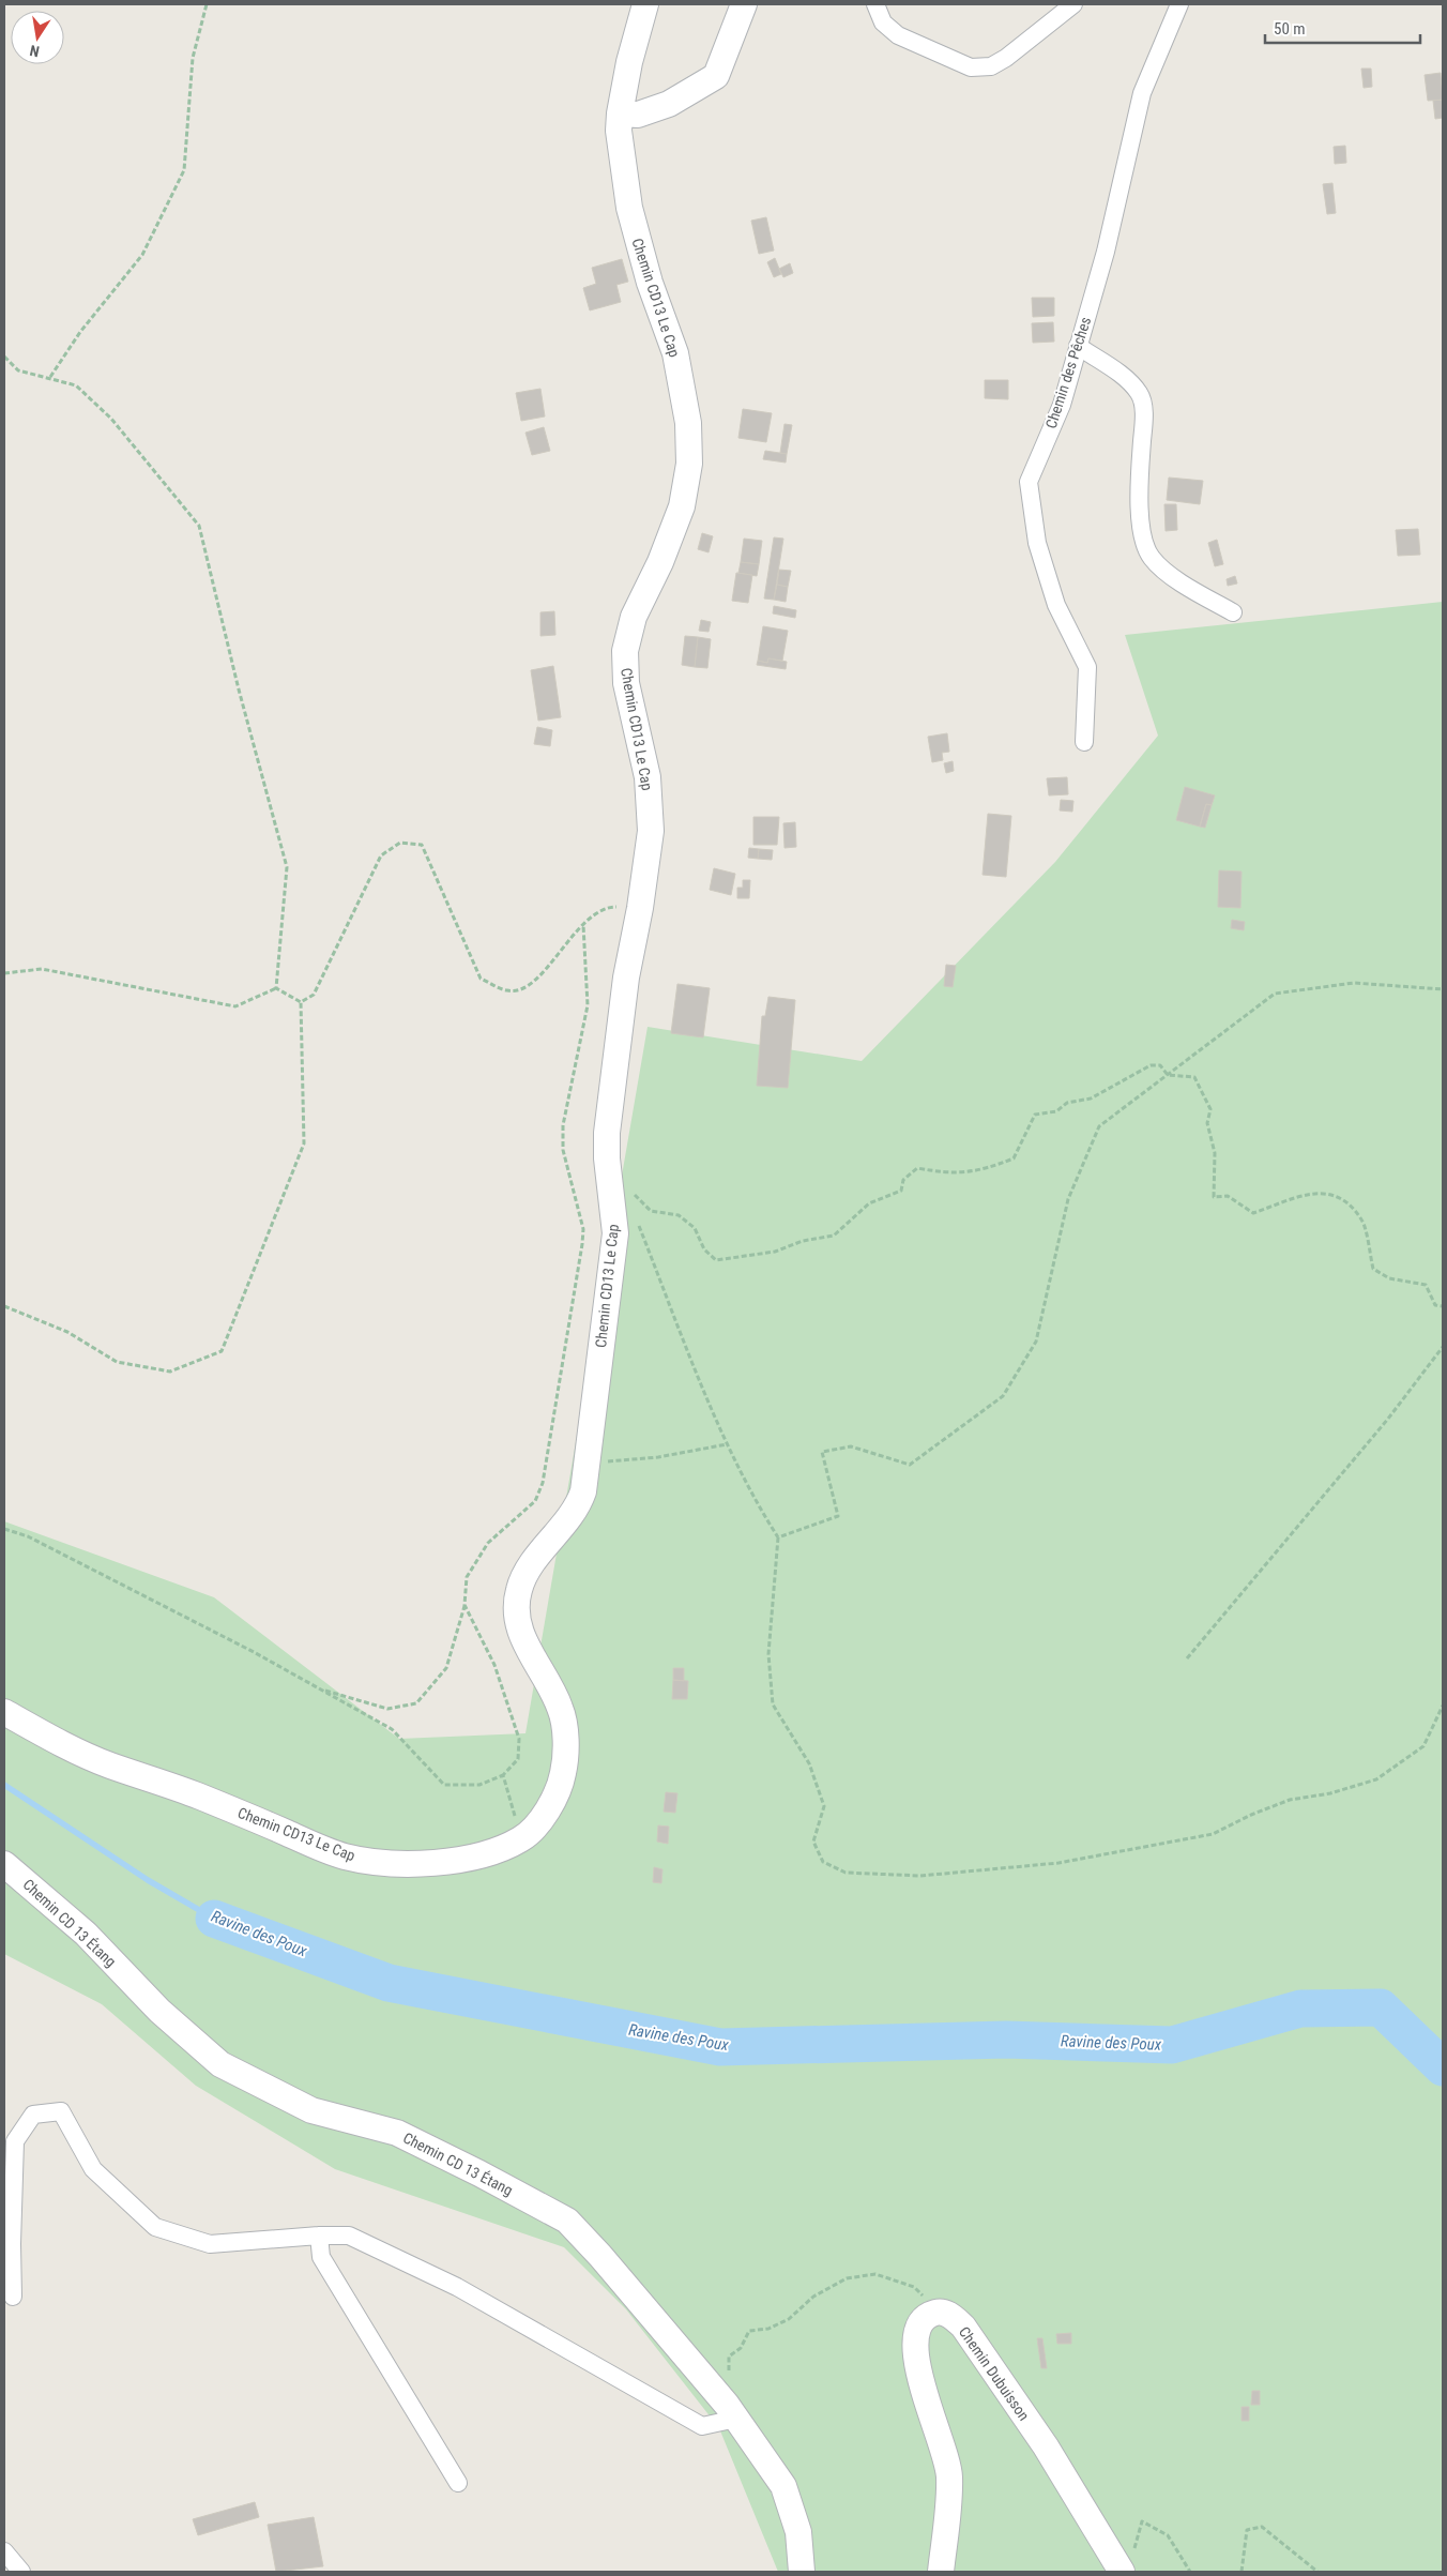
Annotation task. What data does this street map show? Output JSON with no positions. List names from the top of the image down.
{
  "streets": {
    "main road": ["Chemin CD13 Le Cap", "Chemin CD 13 Étang", "Chemin Dubuisson"],
    "street": ["Chemin des Pêches"]
  },
  "water": ["Ravine des Poux"],
  "scale_bar": "50 m",
  "north": "bottom"
}
